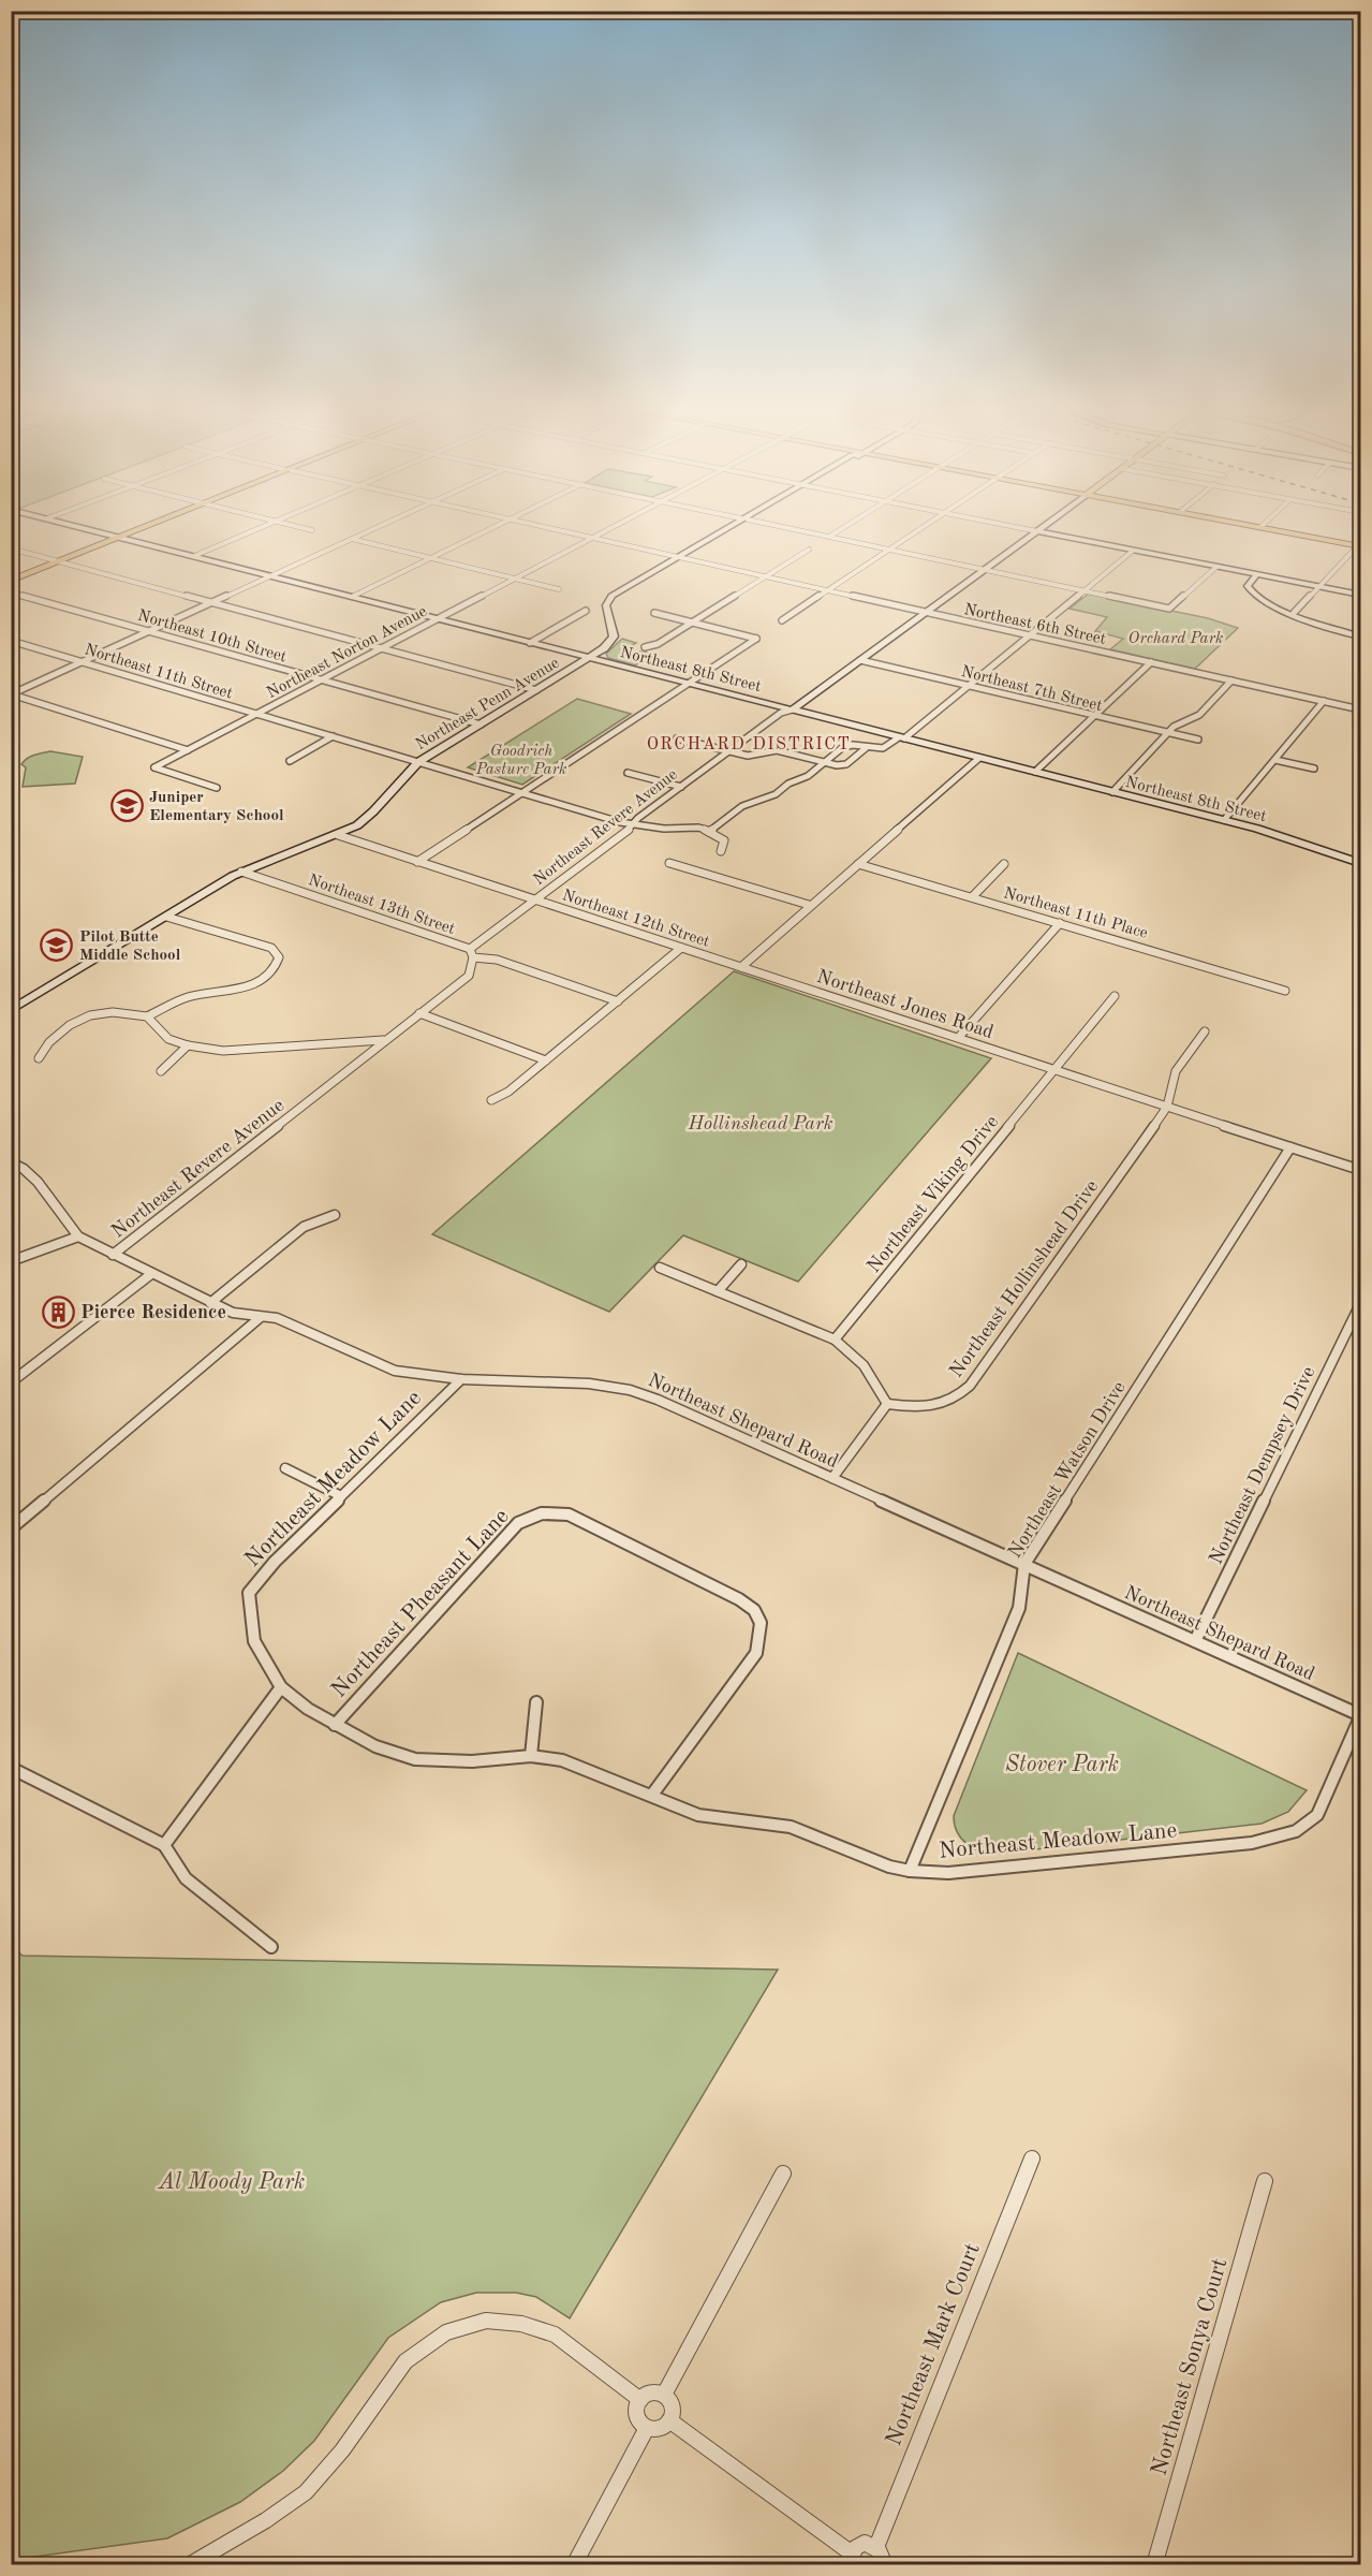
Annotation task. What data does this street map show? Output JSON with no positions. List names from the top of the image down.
{
  "streets": {
    "main road": ["Northeast 8th Street", "Northeast Penn Avenue", "Northeast Revere Avenue"],
    "street": [
      "Northeast 6th Street",
      "Northeast 10th Street",
      "Northeast Norton Avenue",
      "Northeast 11th Street",
      "Northeast 7th Street",
      "Northeast 13th Street",
      "Northeast 11th Place",
      "Northeast 12th Street",
      "Northeast Jones Road",
      "Northeast Viking Drive",
      "Northeast Hollinshead Drive",
      "Northeast Shepard Road",
      "Northeast Dempsey Drive",
      "Northeast Watson Drive",
      "Northeast Meadow Lane",
      "Northeast Pheasant Lane",
      "Northeast Mark Court",
      "Northeast Sonya Court"
    ]
  },
  "crossings": [
    ["Northeast 6th Street", "Northeast Norton Avenue"],
    ["Northeast 6th Street", "Northeast Penn Avenue"],
    ["Northeast 6th Street", "Northeast Revere Avenue"],
    ["Northeast 10th Street", "Northeast Norton Avenue"],
    ["Northeast 10th Street", "Northeast Penn Avenue"],
    ["Northeast Norton Avenue", "Northeast 8th Street"],
    ["Northeast Norton Avenue", "Northeast 11th Street"],
    ["Northeast 8th Street", "Northeast Penn Avenue"],
    ["Northeast 8th Street", "Northeast Revere Avenue"],
    ["Northeast 11th Street", "Northeast Penn Avenue"],
    ["Northeast 11th Street", "Northeast Revere Avenue"],
    ["Northeast 7th Street", "Northeast Revere Avenue"],
    ["Northeast Penn Avenue", "Northeast 13th Street"],
    ["Northeast Penn Avenue", "Northeast 12th Street"],
    ["Northeast Revere Avenue", "Northeast 13th Street"],
    ["Northeast Revere Avenue", "Northeast 12th Street"],
    ["Northeast Revere Avenue", "Northeast Shepard Road"],
    ["Northeast 12th Street", "Northeast Jones Road"],
    ["Northeast Jones Road", "Northeast Viking Drive"],
    ["Northeast Jones Road", "Northeast Hollinshead Drive"],
    ["Northeast Jones Road", "Northeast Watson Drive"],
    ["Northeast Shepard Road", "Northeast Dempsey Drive"],
    ["Northeast Shepard Road", "Northeast Watson Drive"],
    ["Northeast Shepard Road", "Northeast Meadow Lane"],
    ["Northeast Watson Drive", "Northeast Meadow Lane"],
    ["Northeast Meadow Lane", "Northeast Pheasant Lane"]
  ],
  "districts": ["ORCHARD DISTRICT"],
  "parks": [
    "Orchard Park",
    "Goodrich Pasture Park",
    "Hollinshead Park",
    "Stover Park",
    "Al Moody Park"
  ],
  "places": {
    "school or university": ["Juniper Elementary School", "Pilot Butte Middle School"],
    "building": ["Pierce Residence"]
  }
}
